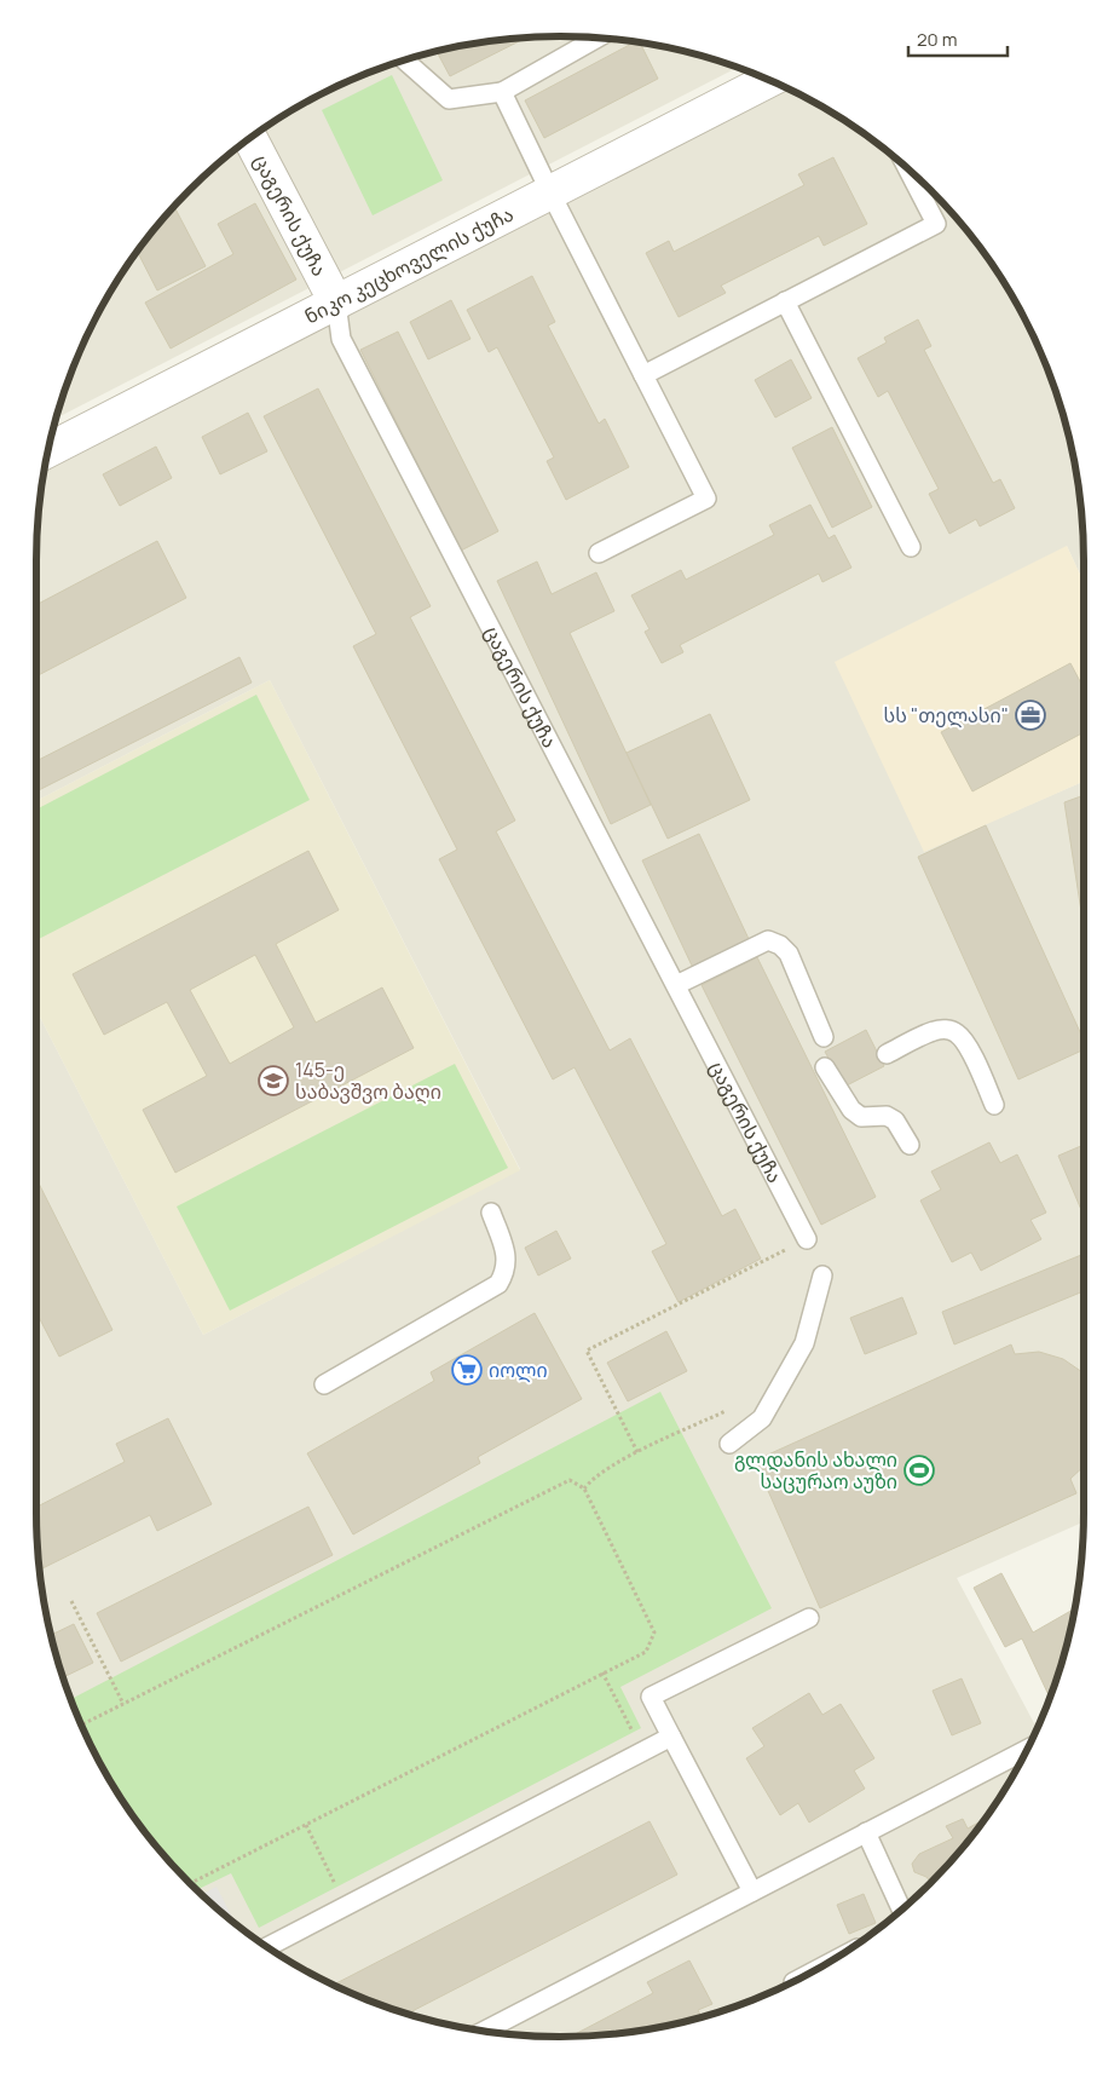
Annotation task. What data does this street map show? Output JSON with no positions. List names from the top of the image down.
{
  "streets": {
    "street": ["ცაგერის ქუჩა", "ნიკო კეცხოველის ქუჩა"]
  },
  "crossings": [
    ["ცაგერის ქუჩა", "ნიკო კეცხოველის ქუჩა"]
  ],
  "places": {
    "office": ["სს \"თელასი\""],
    "school or university": ["145-ე საბავშვო ბაღი"],
    "supermarket": ["იოლი"],
    "sports": ["გლდანის ახალი საცურაო აუზი"]
  },
  "scale_bar": "20 m"
}
